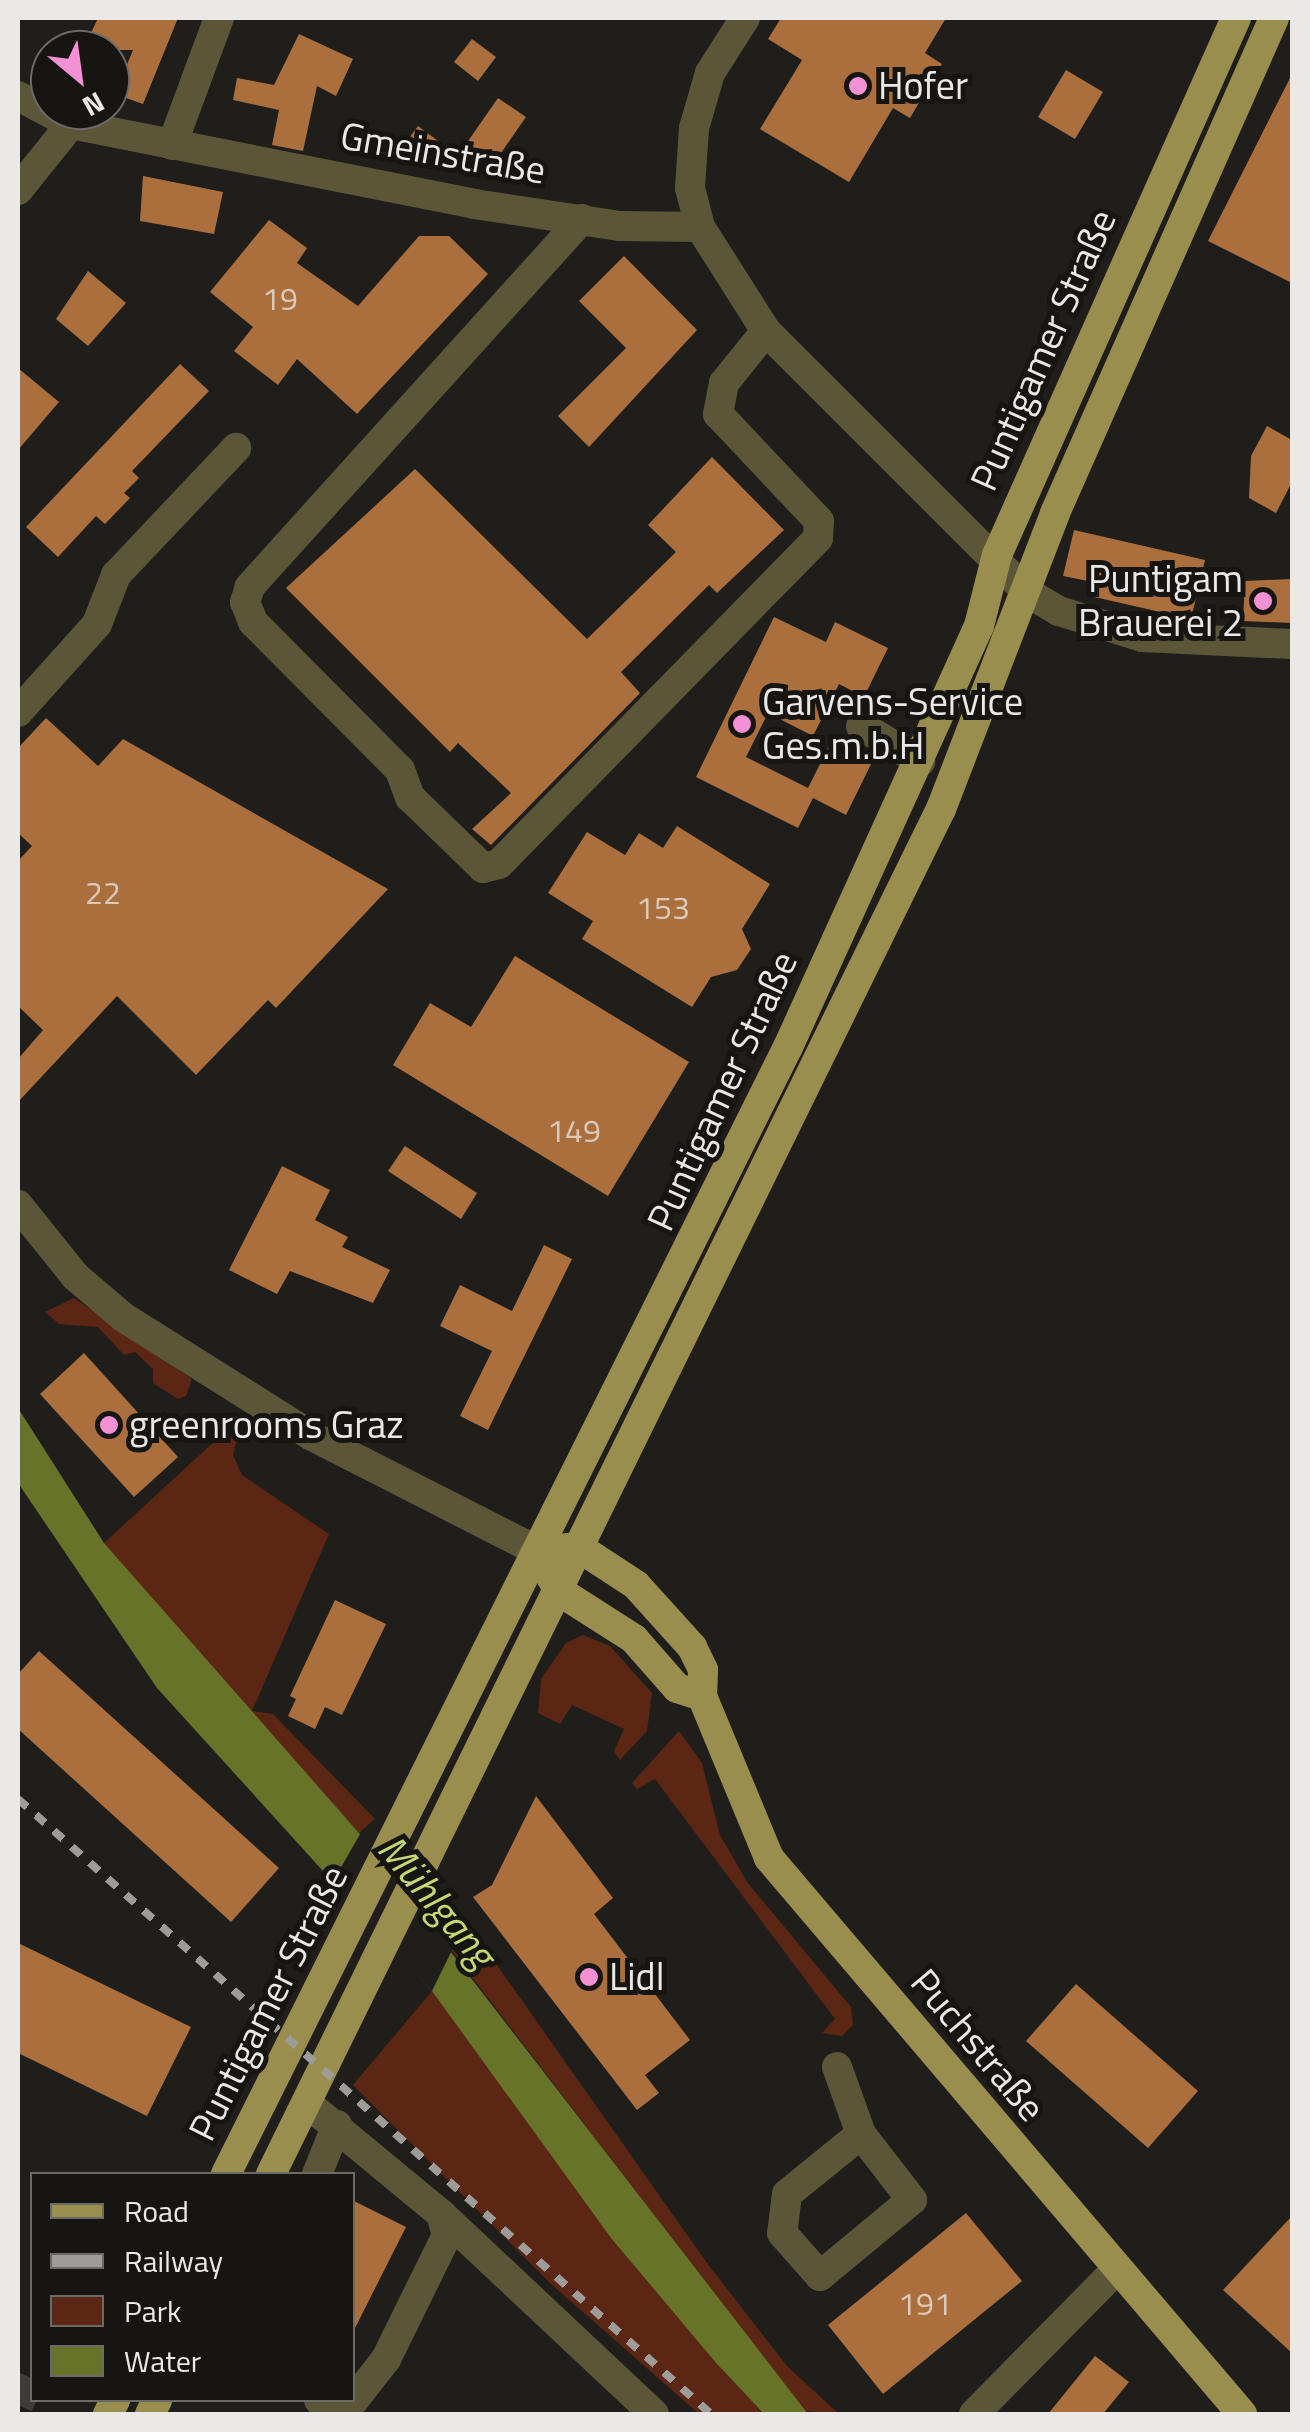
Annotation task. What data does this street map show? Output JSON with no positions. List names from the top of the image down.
{
  "streets": {
    "main road": ["Puntigamer Straße", "Puchstraße"],
    "street": ["Gmeinstraße"]
  },
  "crossings": [
    ["Puntigamer Straße", "Puchstraße"]
  ],
  "water": ["Mühlgang"],
  "places": [
    "Hofer",
    "Puntigam Brauerei 2",
    "Garvens-Service Ges.m.b.H",
    "greenrooms Graz",
    "Lidl"
  ],
  "house_numbers": [
    "19",
    "22",
    "153",
    "149",
    "191"
  ],
  "legend": [
    "Road",
    "Railway",
    "Park",
    "Water"
  ],
  "north": "bottom right"
}
